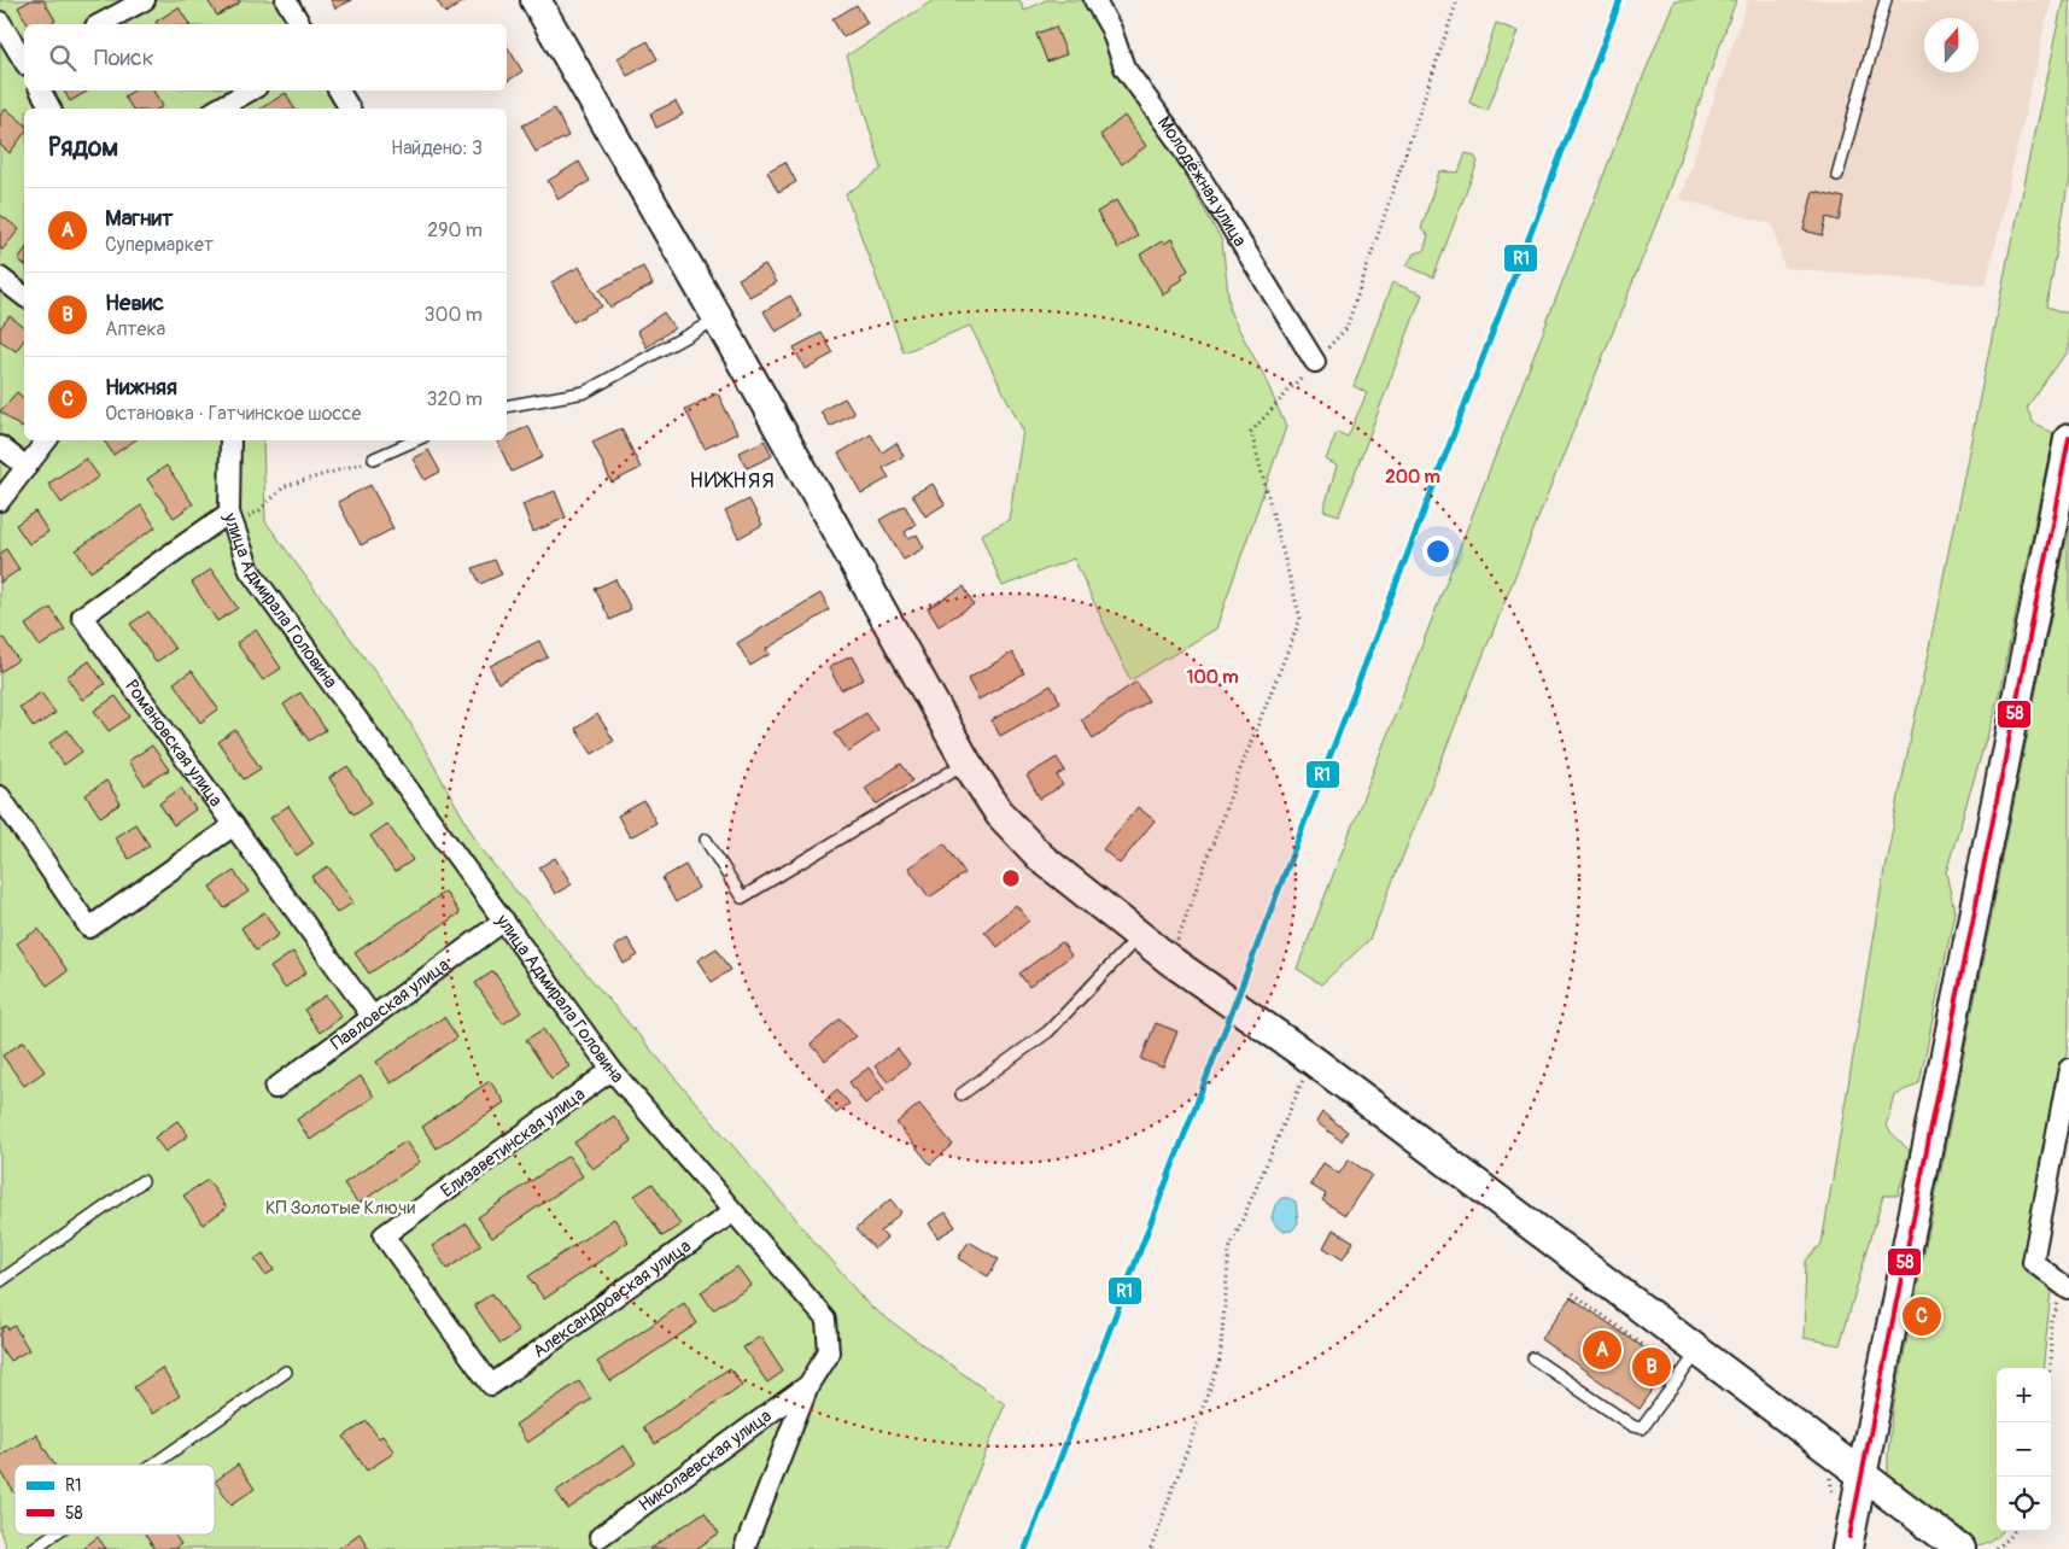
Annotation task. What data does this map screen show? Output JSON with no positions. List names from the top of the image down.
{
  "streets": {
    "street": [
      "Молодёжная улица",
      "улица Адмирала Головина",
      "Романовская улица",
      "Павловская улица",
      "Елизаветинская улица",
      "Александровская улица",
      "Николаевская улица"
    ]
  },
  "crossings": [
    ["улица Адмирала Головина", "Романовская улица"],
    ["улица Адмирала Головина", "Павловская улица"],
    ["улица Адмирала Головина", "Елизаветинская улица"],
    ["улица Адмирала Головина", "Александровская улица"],
    ["улица Адмирала Головина", "Николаевская улица"],
    ["Романовская улица", "Павловская улица"],
    ["Елизаветинская улица", "Александровская улица"]
  ],
  "districts": ["НИЖНЯЯ"],
  "parks": ["КП Золотые Ключи"],
  "lines": ["transit line R1", "transit line 58"],
  "legend": ["R1", "58"],
  "north": "top",
  "page": {
    "search": "Поиск",
    "heading": ["Рядом", "Найдено: 3"],
    "list": [
      {
        "mark": "A",
        "name": "Магнит",
        "note": "Супермаркет",
        "value": "290 m"
      },
      {
        "mark": "B",
        "name": "Невис",
        "note": "Аптека",
        "value": "300 m"
      },
      {
        "mark": "C",
        "name": "Нижняя",
        "note": "Остановка · Гатчинское шоссе",
        "value": "320 m"
      }
    ],
    "pins": ["C", "A", "B"],
    "map_buttons": ["+", "−"]
  },
  "rings": ["200 m", "100 m"]
}
